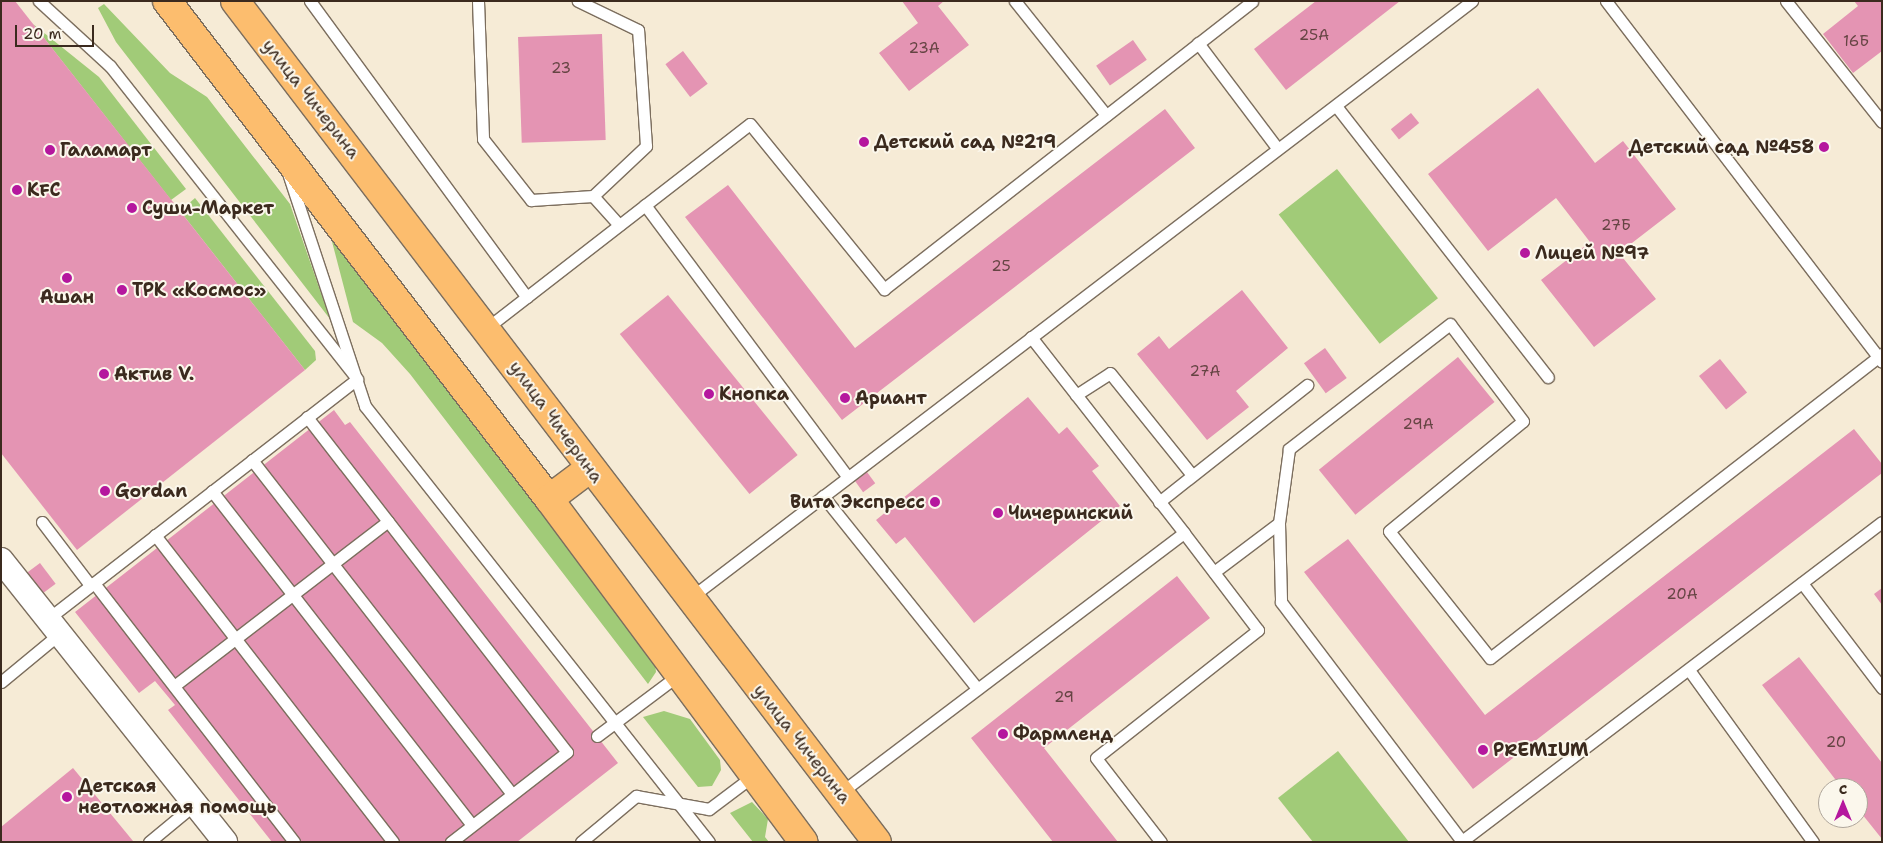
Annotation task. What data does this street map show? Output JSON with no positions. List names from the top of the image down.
{
  "streets": {
    "main road": ["улица Чичерина"]
  },
  "places": [
    "Детский сад №219",
    "Детский сад №458",
    "Галамарт",
    "KFC",
    "Суши-Маркет",
    "Лицей №97",
    "Ашан",
    "ТРК «Космос»",
    "Актив V.",
    "Кнопка",
    "Ариант",
    "Gordan",
    "Вита Экспресс",
    "Чичеринский",
    "Фармленд",
    "PREMIUM",
    "Детская неотложная помощь"
  ],
  "house_numbers": [
    "25А",
    "16Б",
    "23А",
    "23",
    "27Б",
    "25",
    "27А",
    "29А",
    "20А",
    "29",
    "20"
  ],
  "scale_bar": "20 m",
  "north": "top"
}
